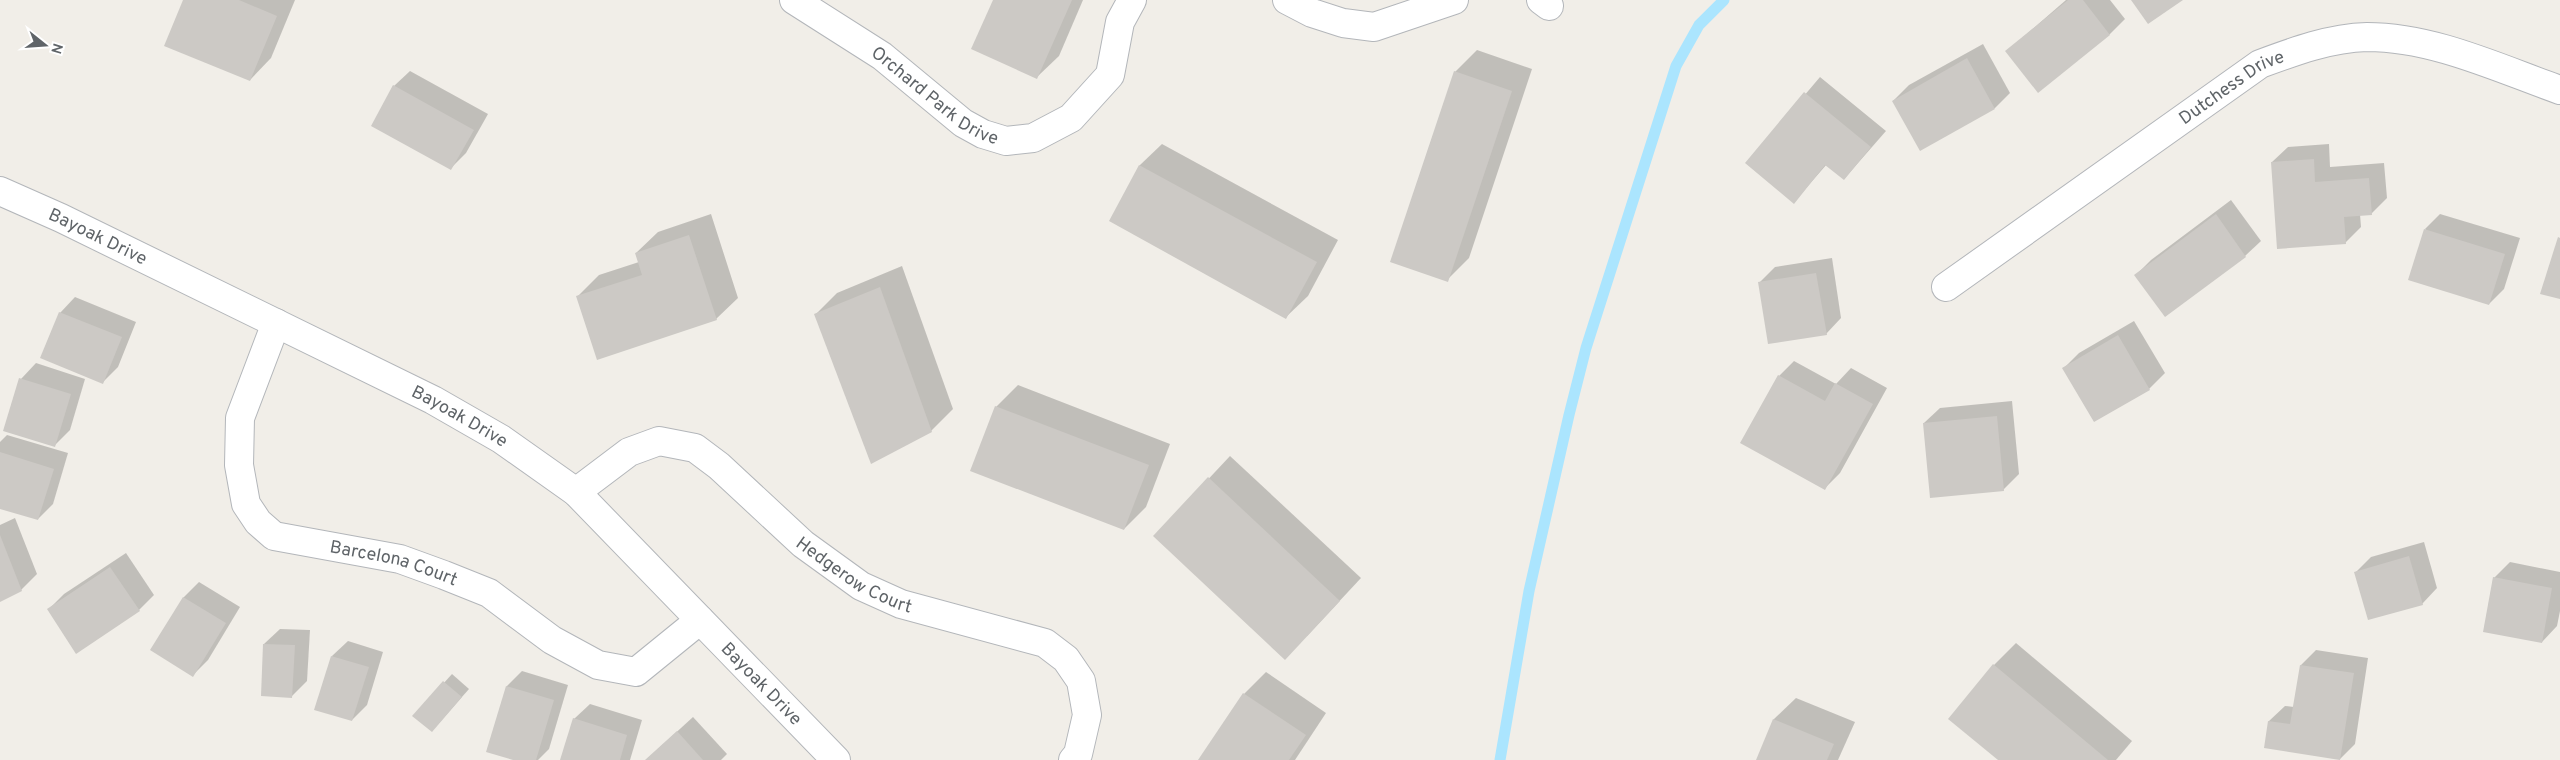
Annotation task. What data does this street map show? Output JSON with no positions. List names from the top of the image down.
{
  "streets": {
    "street": [
      "Dutchess Drive",
      "Orchard Park Drive",
      "Bayoak Drive",
      "Barcelona Court",
      "Hedgerow Court"
    ]
  },
  "crossings": [
    ["Bayoak Drive", "Barcelona Court"],
    ["Bayoak Drive", "Hedgerow Court"]
  ],
  "north": "right"
}
